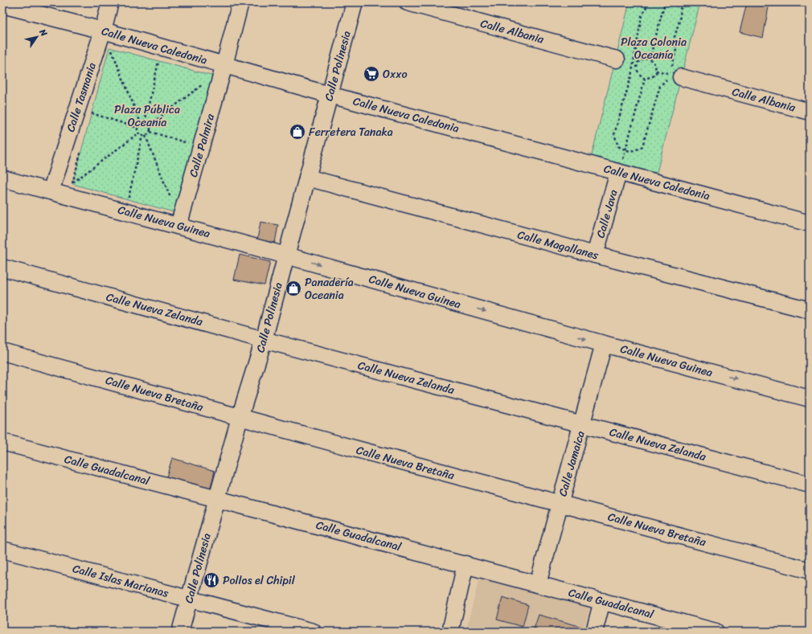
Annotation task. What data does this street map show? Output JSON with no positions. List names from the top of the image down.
{
  "streets": {
    "street": [
      "Calle Albania",
      "Calle Nueva Caledonia",
      "Calle Polinesia",
      "Calle Tasmania",
      "Calle Palmira",
      "Calle Java",
      "Calle Nueva Guinea",
      "Calle Magallanes",
      "Calle Nueva Zelanda",
      "Calle Nueva Bretaña",
      "Calle Jamaica",
      "Calle Guadalcanal",
      "Calle Islas Marianas"
    ]
  },
  "crossings": [
    ["Calle Nueva Caledonia", "Calle Polinesia"],
    ["Calle Nueva Caledonia", "Calle Tasmania"],
    ["Calle Nueva Caledonia", "Calle Palmira"],
    ["Calle Nueva Caledonia", "Calle Java"],
    ["Calle Polinesia", "Calle Nueva Guinea"],
    ["Calle Polinesia", "Calle Magallanes"],
    ["Calle Polinesia", "Calle Nueva Zelanda"],
    ["Calle Polinesia", "Calle Nueva Bretaña"],
    ["Calle Polinesia", "Calle Guadalcanal"],
    ["Calle Polinesia", "Calle Islas Marianas"],
    ["Calle Tasmania", "Calle Nueva Guinea"],
    ["Calle Palmira", "Calle Nueva Guinea"],
    ["Calle Java", "Calle Magallanes"],
    ["Calle Nueva Guinea", "Calle Jamaica"],
    ["Calle Nueva Zelanda", "Calle Jamaica"],
    ["Calle Nueva Bretaña", "Calle Jamaica"],
    ["Calle Jamaica", "Calle Guadalcanal"]
  ],
  "one_way": ["Calle Nueva Guinea"],
  "parks": ["Plaza Colonia Oceanía", "Plaza Pública Oceanía"],
  "places": {
    "supermarket": ["Oxxo"],
    "shop": ["Ferretera Tanaka", "Panadería Oceania"],
    "restaurant": ["Pollos el Chipil"]
  },
  "north": "top right"
}
